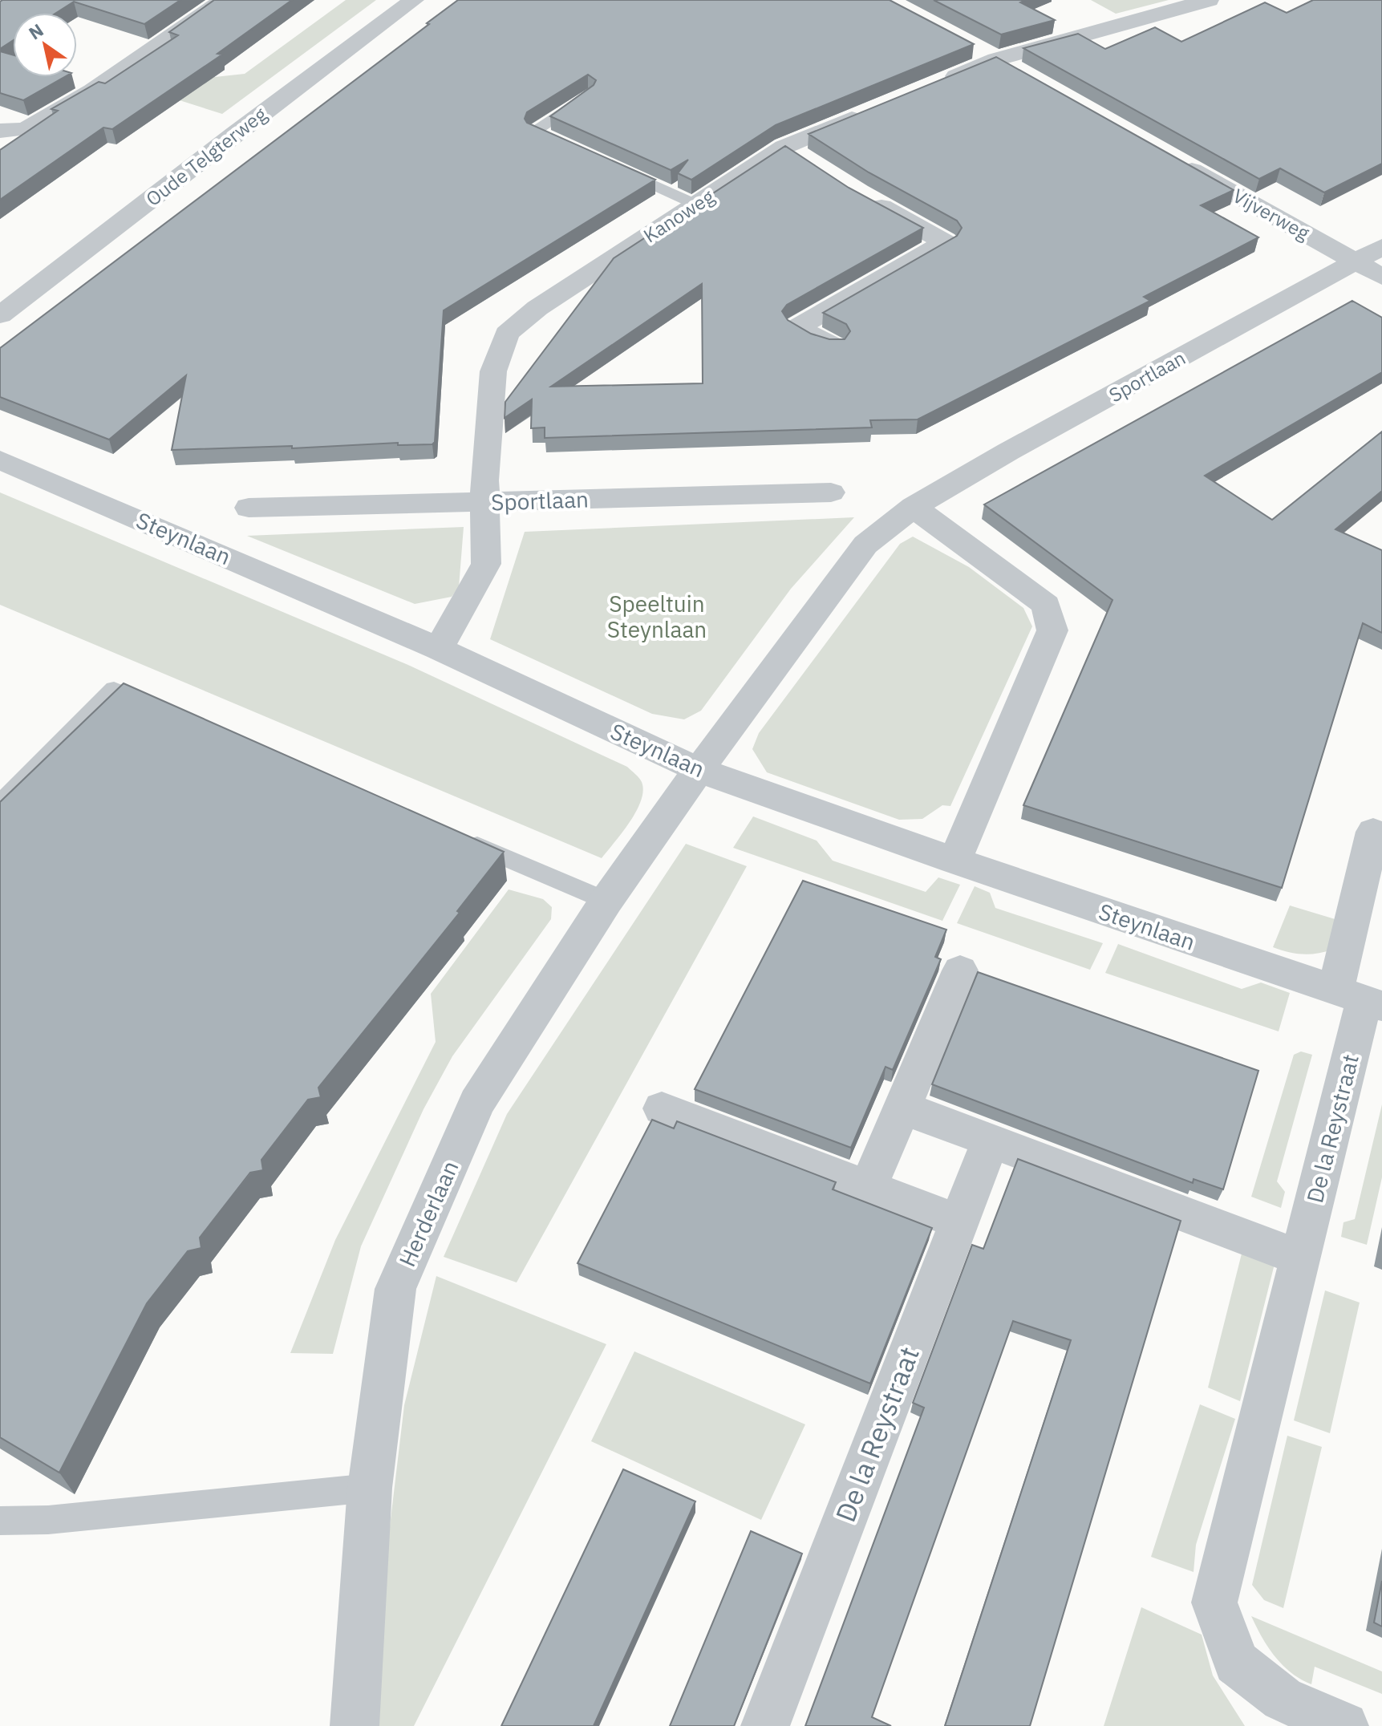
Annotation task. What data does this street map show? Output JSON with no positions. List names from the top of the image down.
{
  "streets": {
    "street": [
      "Oude Telgterweg",
      "Vijverweg",
      "Kanoweg",
      "Sportlaan",
      "Steynlaan",
      "De la Reystraat",
      "Herderlaan"
    ]
  },
  "crossings": [
    ["Vijverweg", "Sportlaan"],
    ["Kanoweg", "Sportlaan"],
    ["Kanoweg", "Steynlaan"],
    ["Sportlaan", "Steynlaan"],
    ["Sportlaan", "Herderlaan"],
    ["Steynlaan", "De la Reystraat"],
    ["Steynlaan", "Herderlaan"]
  ],
  "parks": ["Speeltuin Steynlaan"],
  "north": "top left"
}
